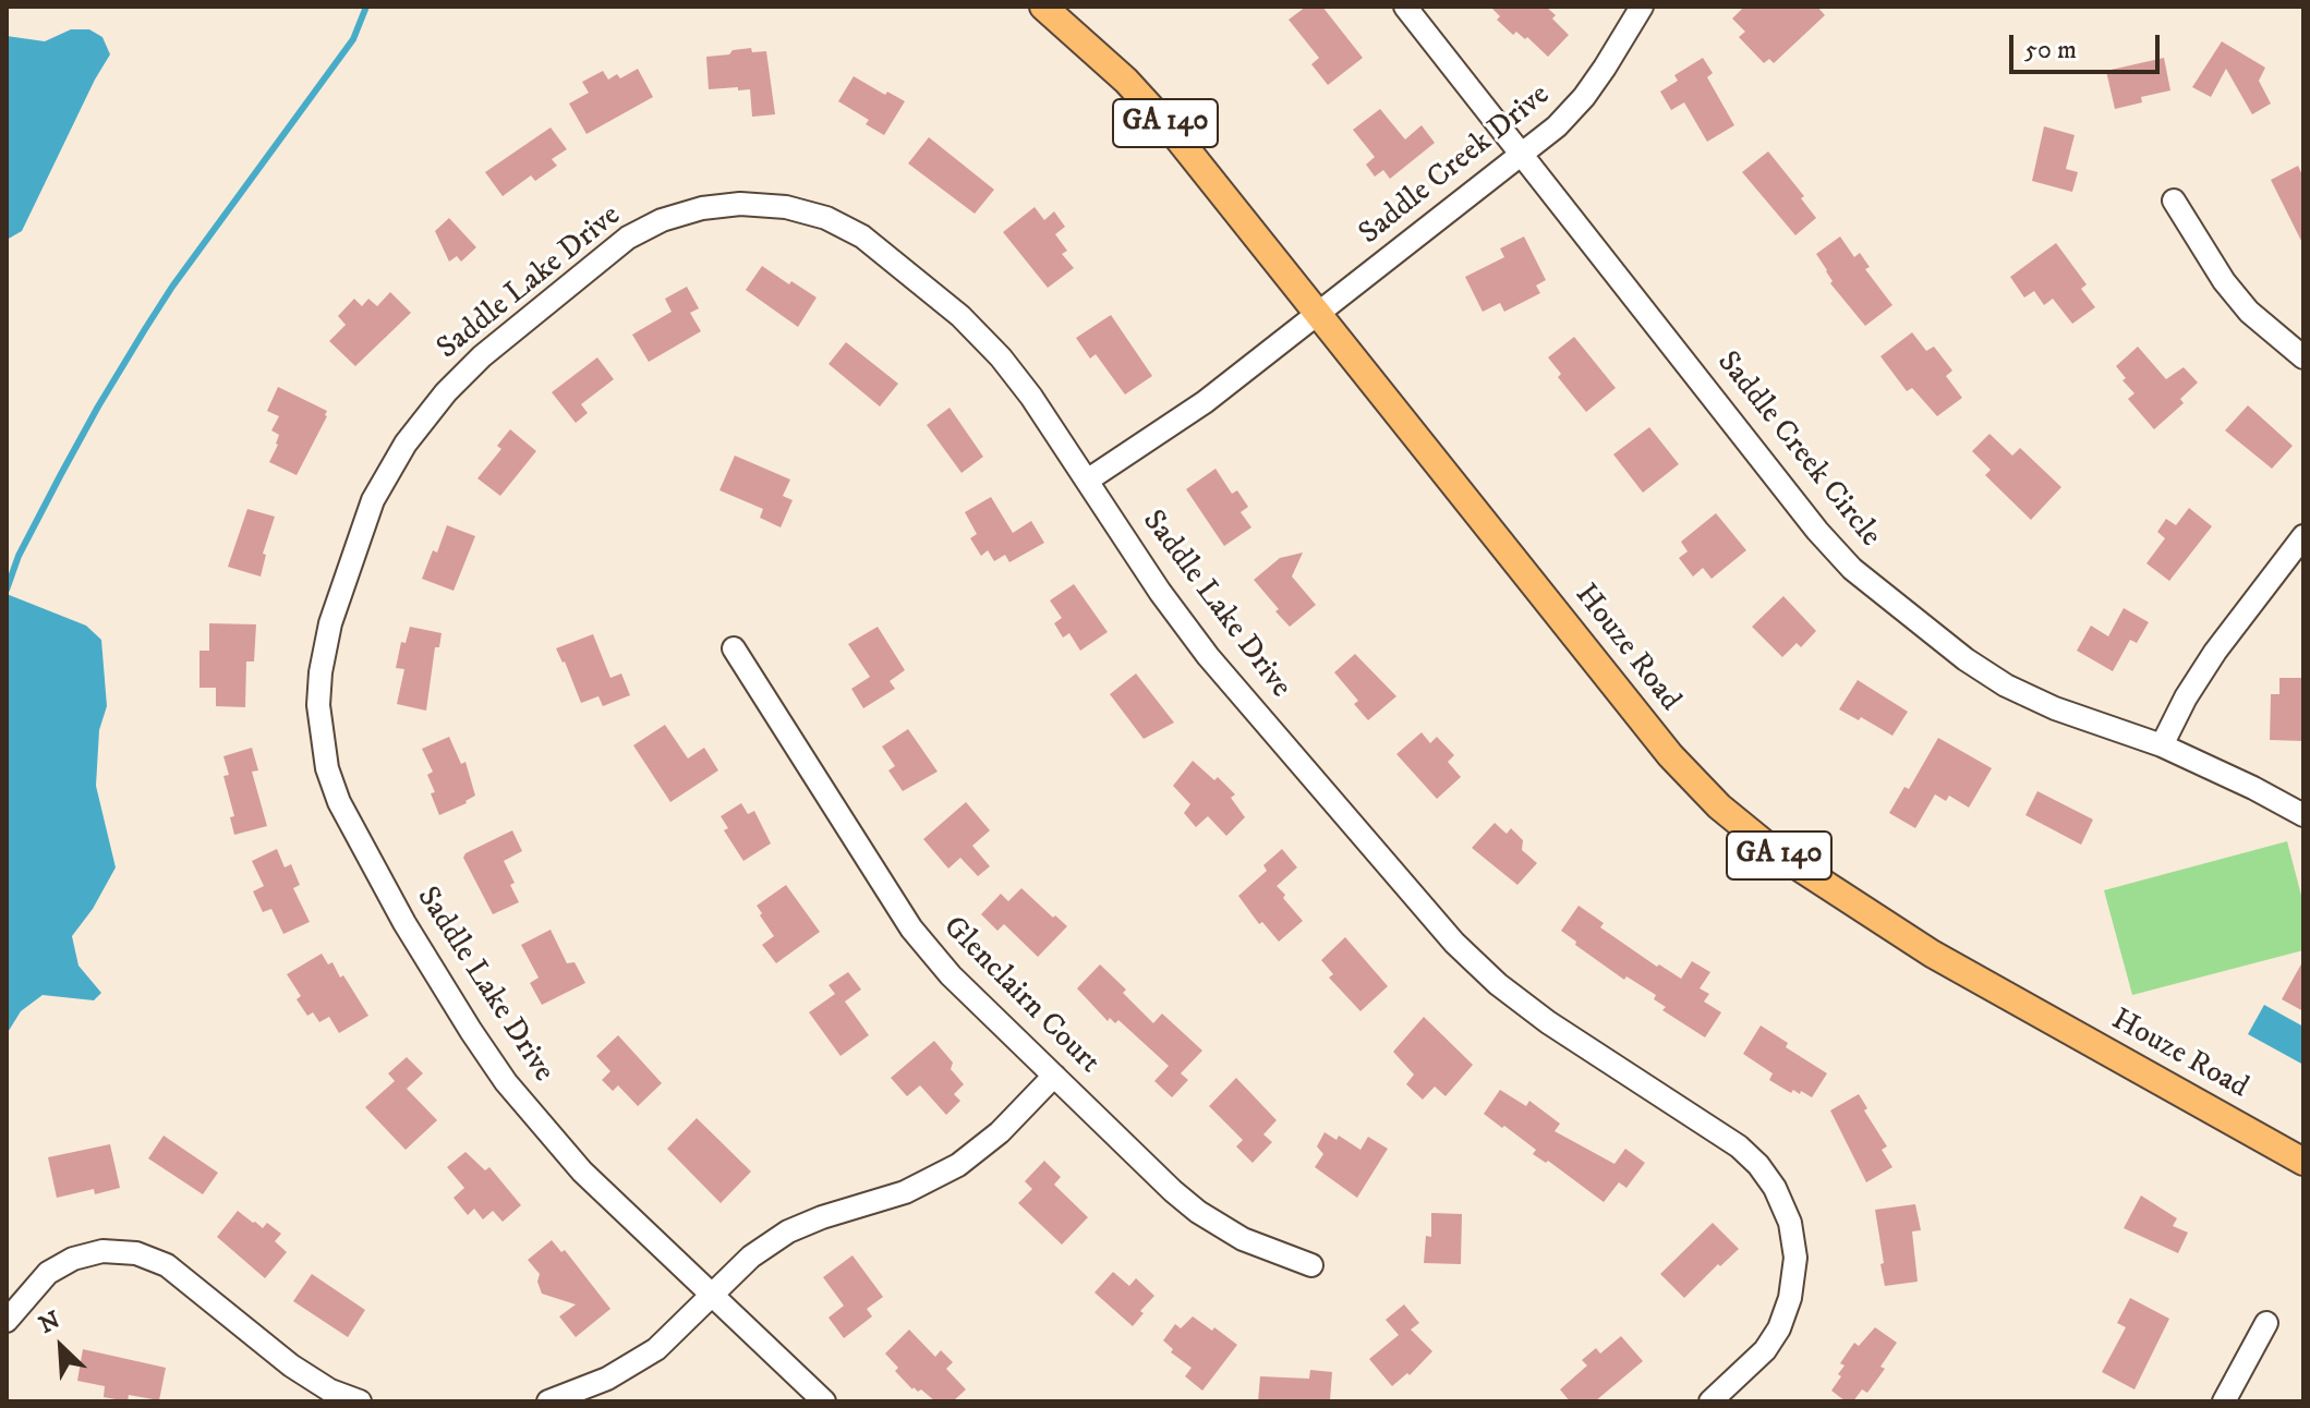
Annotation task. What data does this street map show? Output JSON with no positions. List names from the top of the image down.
{
  "streets": {
    "main road": ["GA 140", "Houze Road"],
    "street": [
      "Saddle Creek Drive",
      "Saddle Lake Drive",
      "Saddle Creek Circle",
      "Glenclairn Court"
    ]
  },
  "crossings": [
    ["Saddle Creek Drive", "Saddle Lake Drive"],
    ["Saddle Creek Drive", "Saddle Creek Circle"],
    ["Saddle Creek Drive", "Houze Road"]
  ],
  "scale_bar": "50 m",
  "north": "top left"
}
